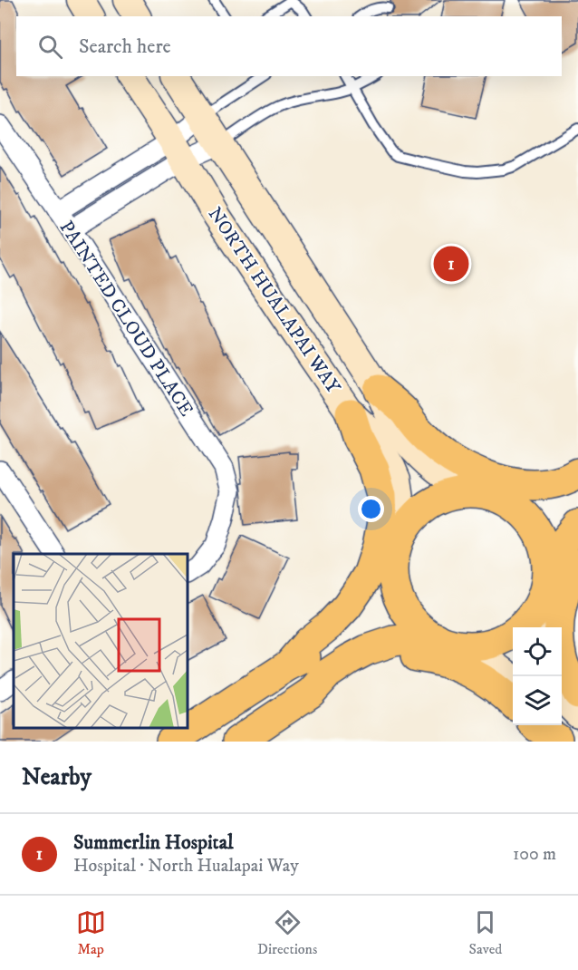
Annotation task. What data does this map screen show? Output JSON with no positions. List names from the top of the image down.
{
  "streets": {
    "main road": ["NORTH HUALAPAI WAY"],
    "street": ["PAINTED CLOUD PLACE"]
  },
  "page": {
    "search": "Search here",
    "pins": "1",
    "heading": "Nearby",
    "list": [
      {
        "mark": "1",
        "name": "Summerlin Hospital",
        "note": "Hospital · North Hualapai Way",
        "value": "100 m"
      }
    ],
    "nav": ["Map", "Directions", "Saved"]
  }
}
